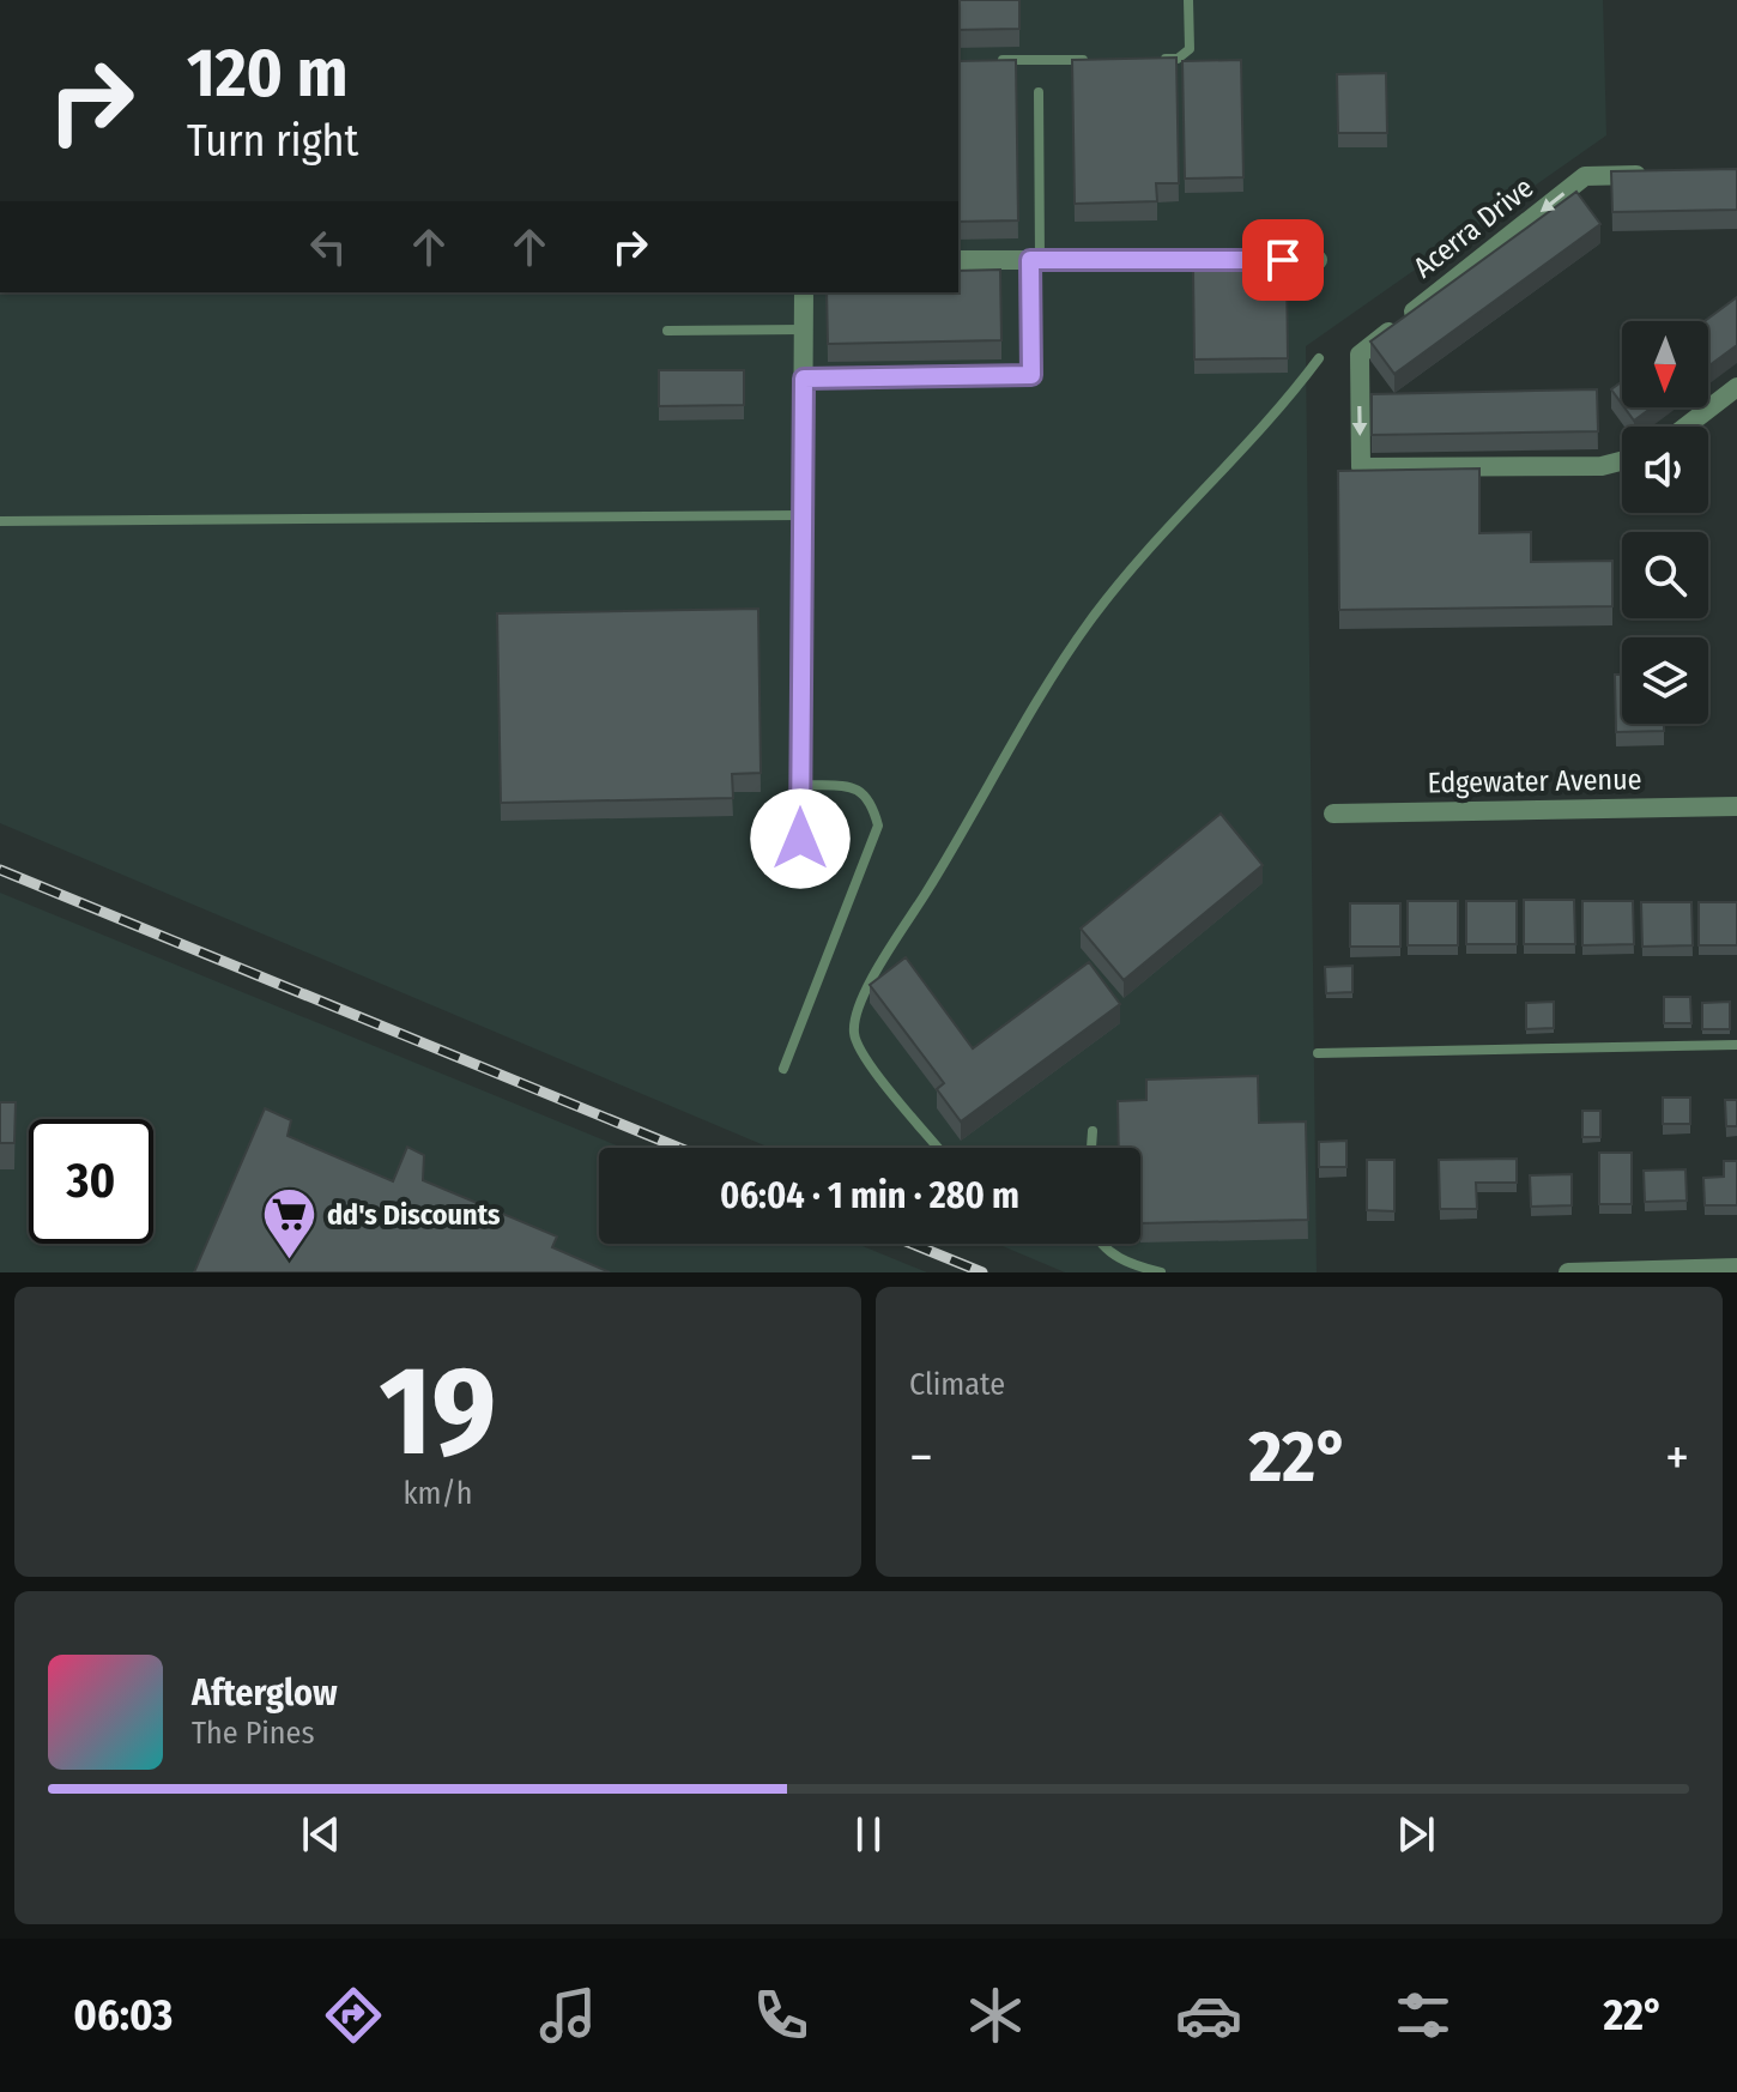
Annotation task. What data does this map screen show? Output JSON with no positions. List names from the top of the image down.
{
  "streets": {
    "street": ["Acerra Drive", "Edgewater Avenue"]
  },
  "places": {
    "supermarket": ["dd's Discounts"]
  },
  "north": "bottom",
  "page": {
    "turn": ["120 m", "Turn right"],
    "limit": "30",
    "trip": "06:04 · 1 min · 280 m",
    "tile": [
      ["19", "km/h"],
      "Climate"
    ],
    "heat": ["−", "22°", "+"],
    "song": ["Afterglow", "The Pines"],
    "tabs": ["06:03", "22°"]
  }
}
